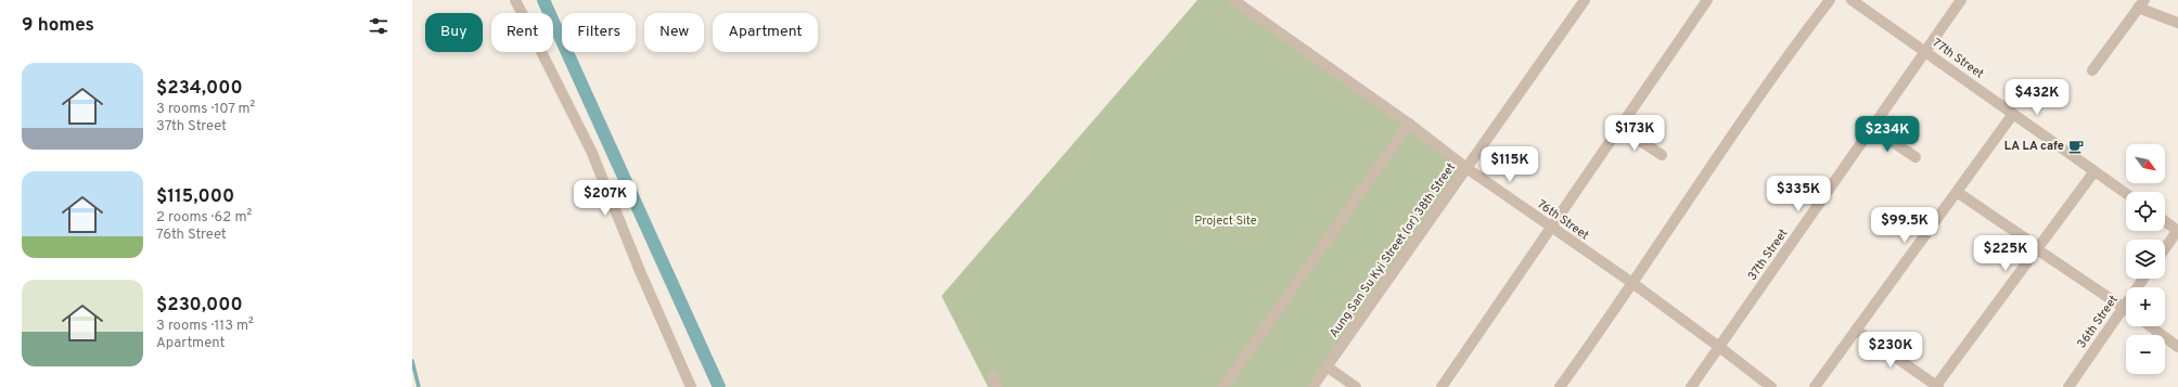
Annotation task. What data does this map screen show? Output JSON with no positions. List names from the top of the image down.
{
  "streets": {
    "street": [
      "77th Street",
      "76th Street",
      "Aung San Su Kyi Street (or) 38th Street",
      "37th Street",
      "36th Street"
    ]
  },
  "crossings": [
    ["77th Street", "37th Street"],
    ["76th Street", "Aung San Su Kyi Street (or) 38th Street"],
    ["76th Street", "37th Street"]
  ],
  "parks": ["Project Site"],
  "places": {
    "cafe": ["LA LA cafe"]
  },
  "north": "bottom right",
  "page": {
    "heading": "9 homes",
    "chip": [
      "Buy",
      "Rent",
      "Filters",
      "New",
      "Apartment"
    ],
    "list": [
      {
        "name": "$234,000",
        "note": "3 rooms · 107 m² · 37th Street"
      },
      {
        "name": "$115,000",
        "note": "2 rooms · 62 m² · 76th Street"
      },
      {
        "name": "$230,000",
        "note": "3 rooms · 113 m² · Apartment"
      }
    ],
    "price": [
      "$432K",
      "$173K",
      "$234K",
      "$115K",
      "$335K",
      "$207K",
      "$99.5K",
      "$225K",
      "$230K"
    ],
    "map_buttons": ["+", "−"]
  }
}
